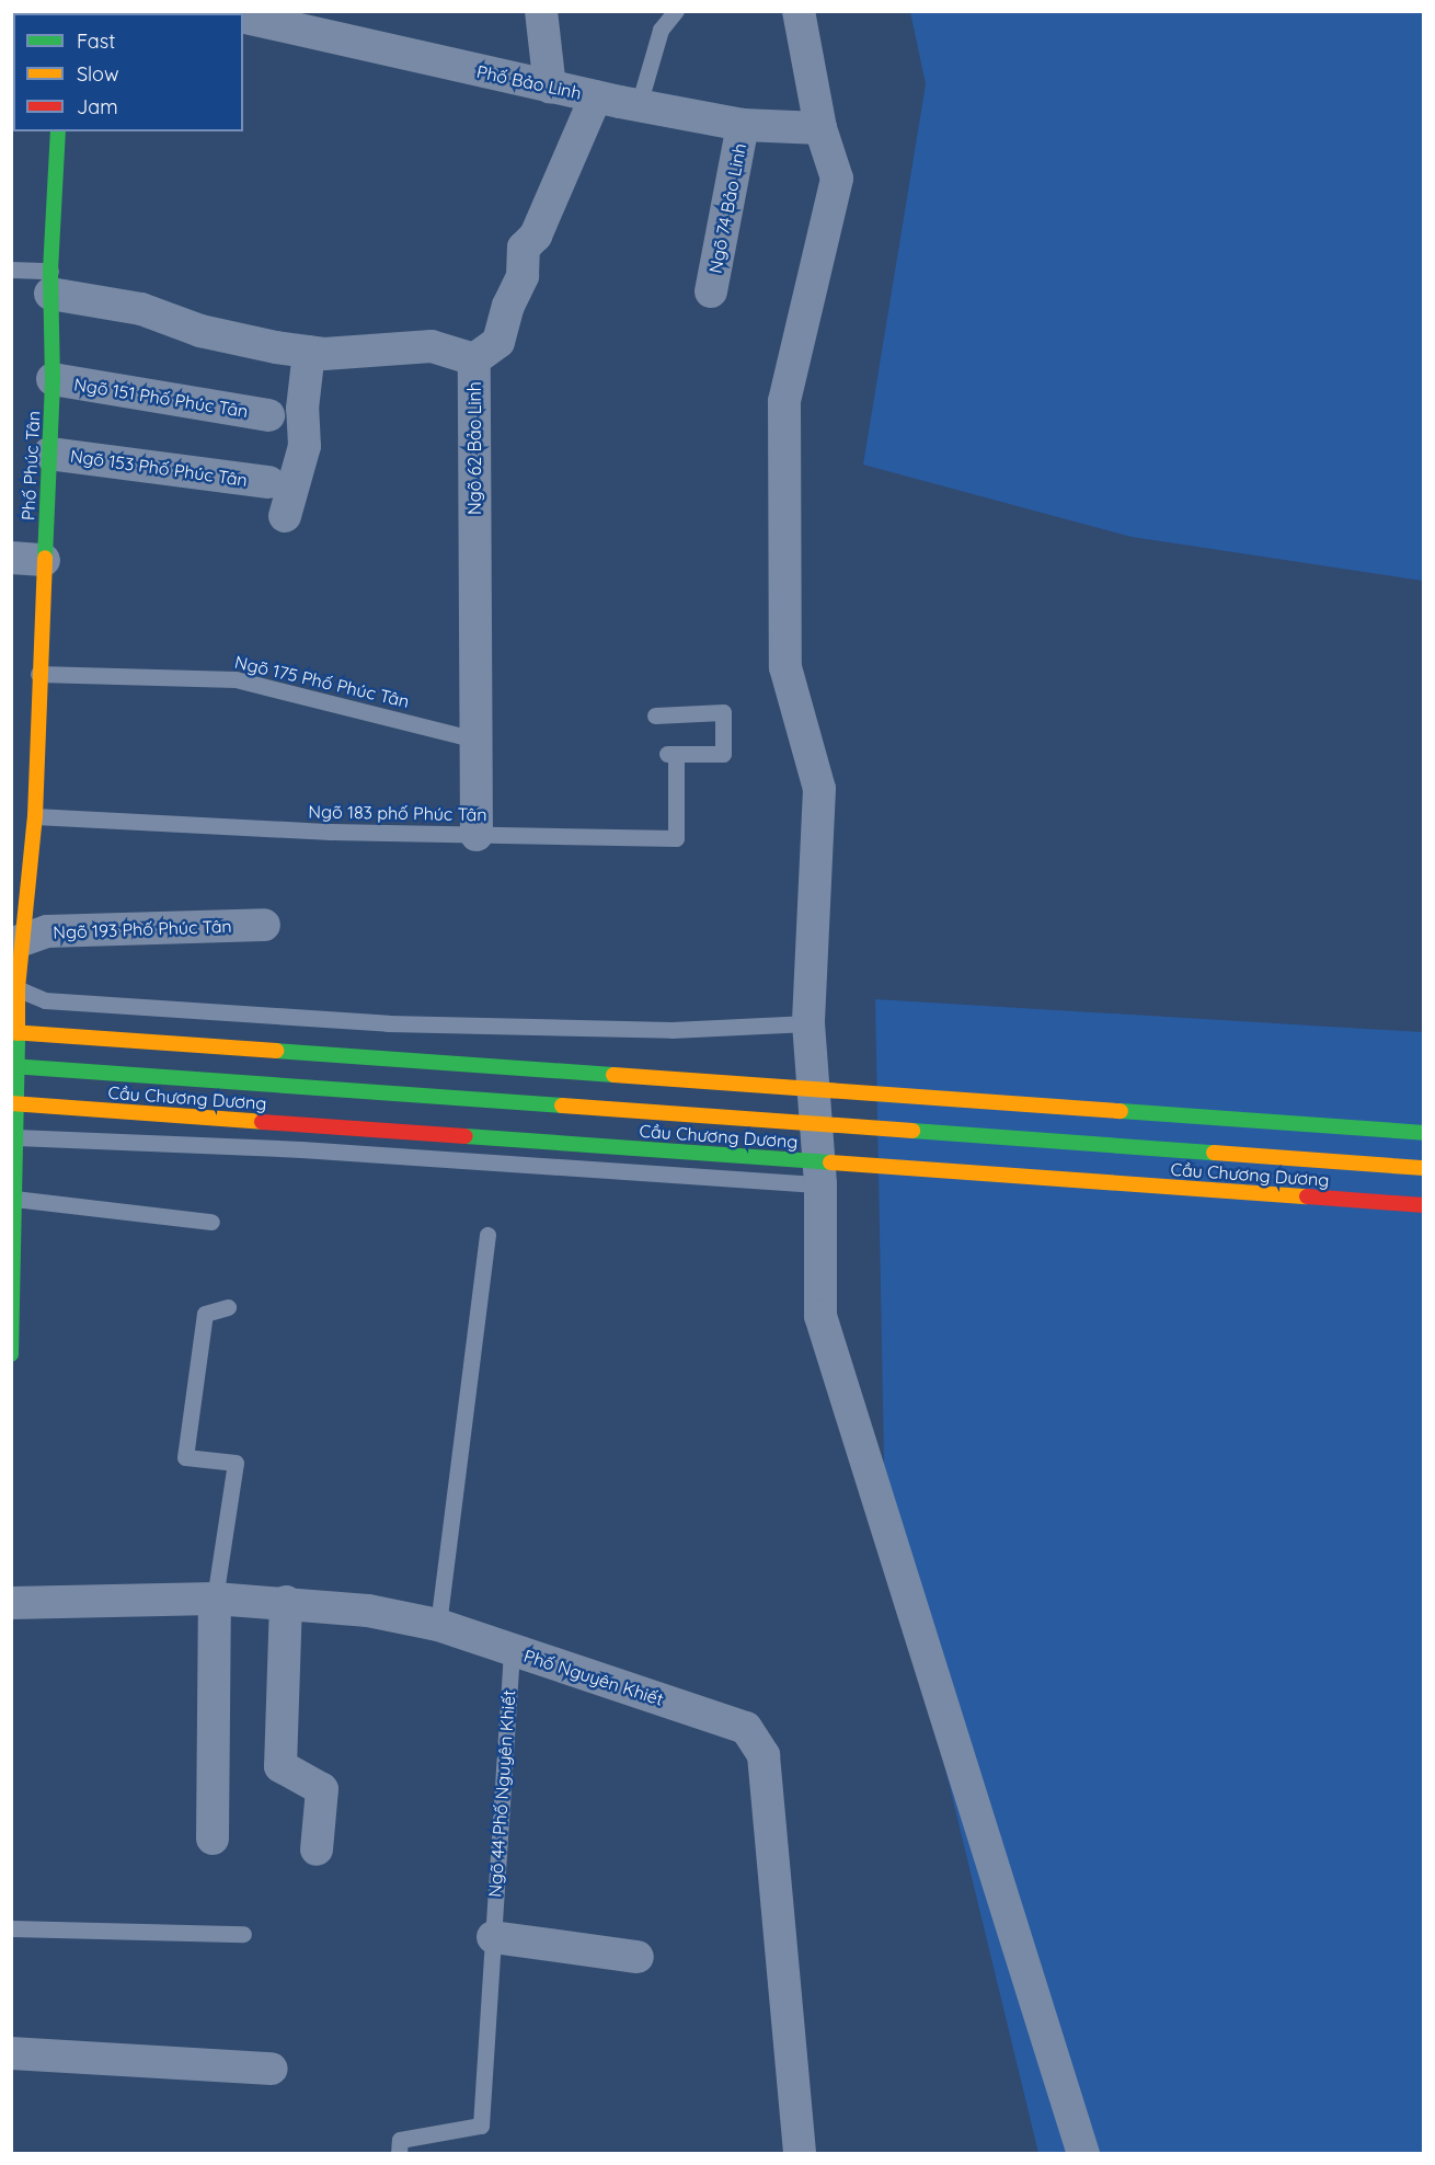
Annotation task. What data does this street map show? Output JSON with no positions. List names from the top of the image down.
{
  "streets": {
    "main road": ["Phố Phúc Tân", "Cầu Chương Dương"],
    "street": [
      "Phố Bảo Linh",
      "Ngõ 74 Bảo Linh",
      "Ngõ 151 Phố Phúc Tân",
      "Ngõ 62 Bảo Linh",
      "Ngõ 153 Phố Phúc Tân",
      "Ngõ 193 Phố Phúc Tân",
      "Phố Nguyên Khiết"
    ],
    "lane": ["Ngõ 175 Phố Phúc Tân", "Ngõ 183 phố Phúc Tân", "Ngõ 44 Phố Nguyên Khiết"]
  },
  "crossings": [
    ["Phố Bảo Linh", "Ngõ 74 Bảo Linh"],
    ["Phố Bảo Linh", "Ngõ 62 Bảo Linh"],
    ["Ngõ 151 Phố Phúc Tân", "Phố Phúc Tân"],
    ["Ngõ 62 Bảo Linh", "Ngõ 175 Phố Phúc Tân"],
    ["Ngõ 62 Bảo Linh", "Ngõ 183 phố Phúc Tân"],
    ["Phố Phúc Tân", "Ngõ 153 Phố Phúc Tân"],
    ["Phố Phúc Tân", "Ngõ 175 Phố Phúc Tân"],
    ["Phố Phúc Tân", "Ngõ 183 phố Phúc Tân"],
    ["Phố Phúc Tân", "Ngõ 193 Phố Phúc Tân"],
    ["Phố Nguyên Khiết", "Ngõ 44 Phố Nguyên Khiết"]
  ],
  "legend": ["Fast", "Slow", "Jam"]
}
